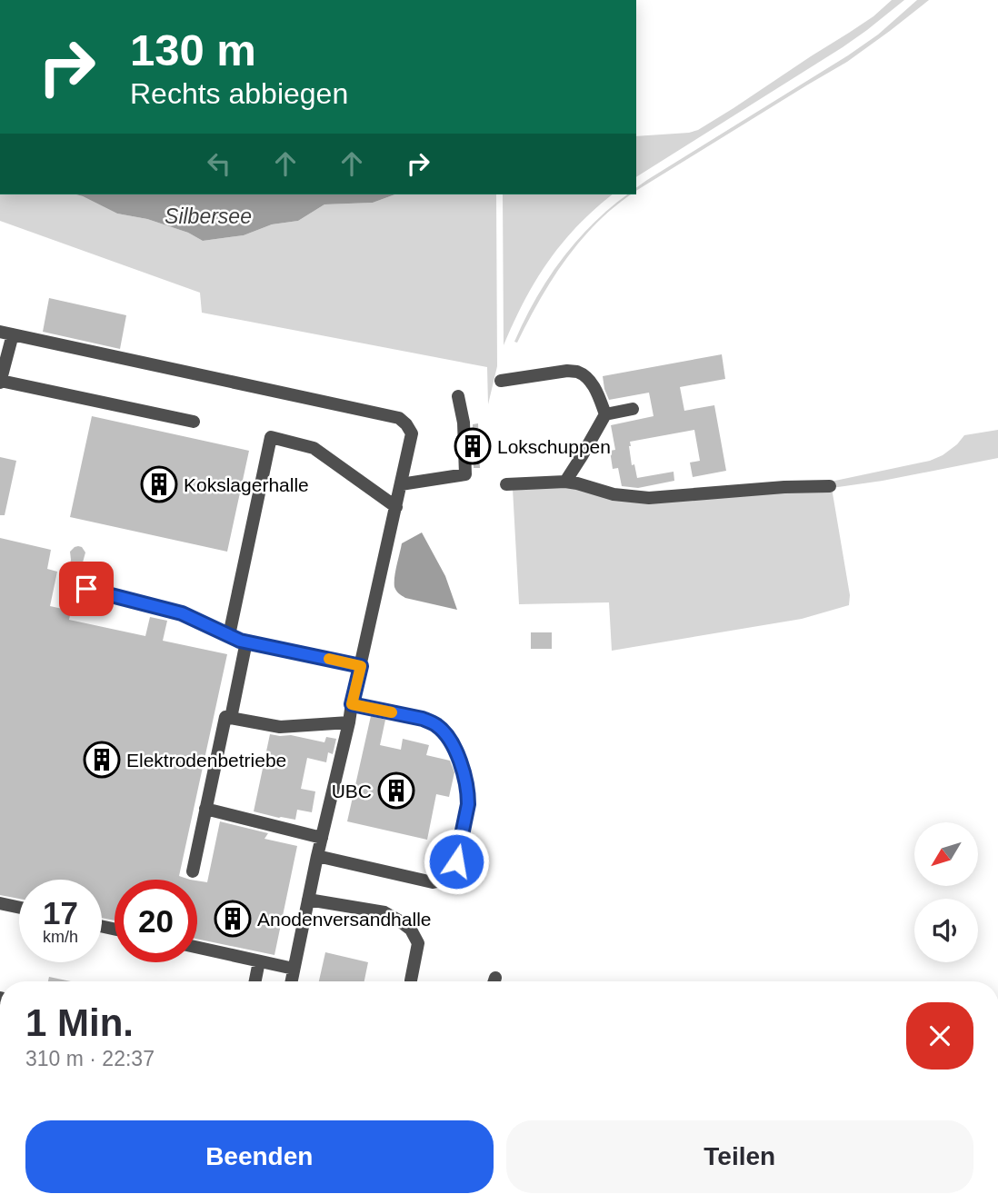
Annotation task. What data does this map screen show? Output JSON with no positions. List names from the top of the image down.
{
  "water": ["Silbersee"],
  "places": {
    "building": [
      "Lokschuppen",
      "Kokslagerhalle",
      "Elektrodenbetriebe",
      "UBC",
      "Anodenversandhalle"
    ]
  },
  "north": "bottom left",
  "page": {
    "turn": ["130 m", "Rechts abbiegen"],
    "speed": "17 km/h",
    "limit": "20",
    "heading": ["1 Min.", "310 m · 22:37"],
    "buttons": ["Beenden", "Teilen"]
  }
}
